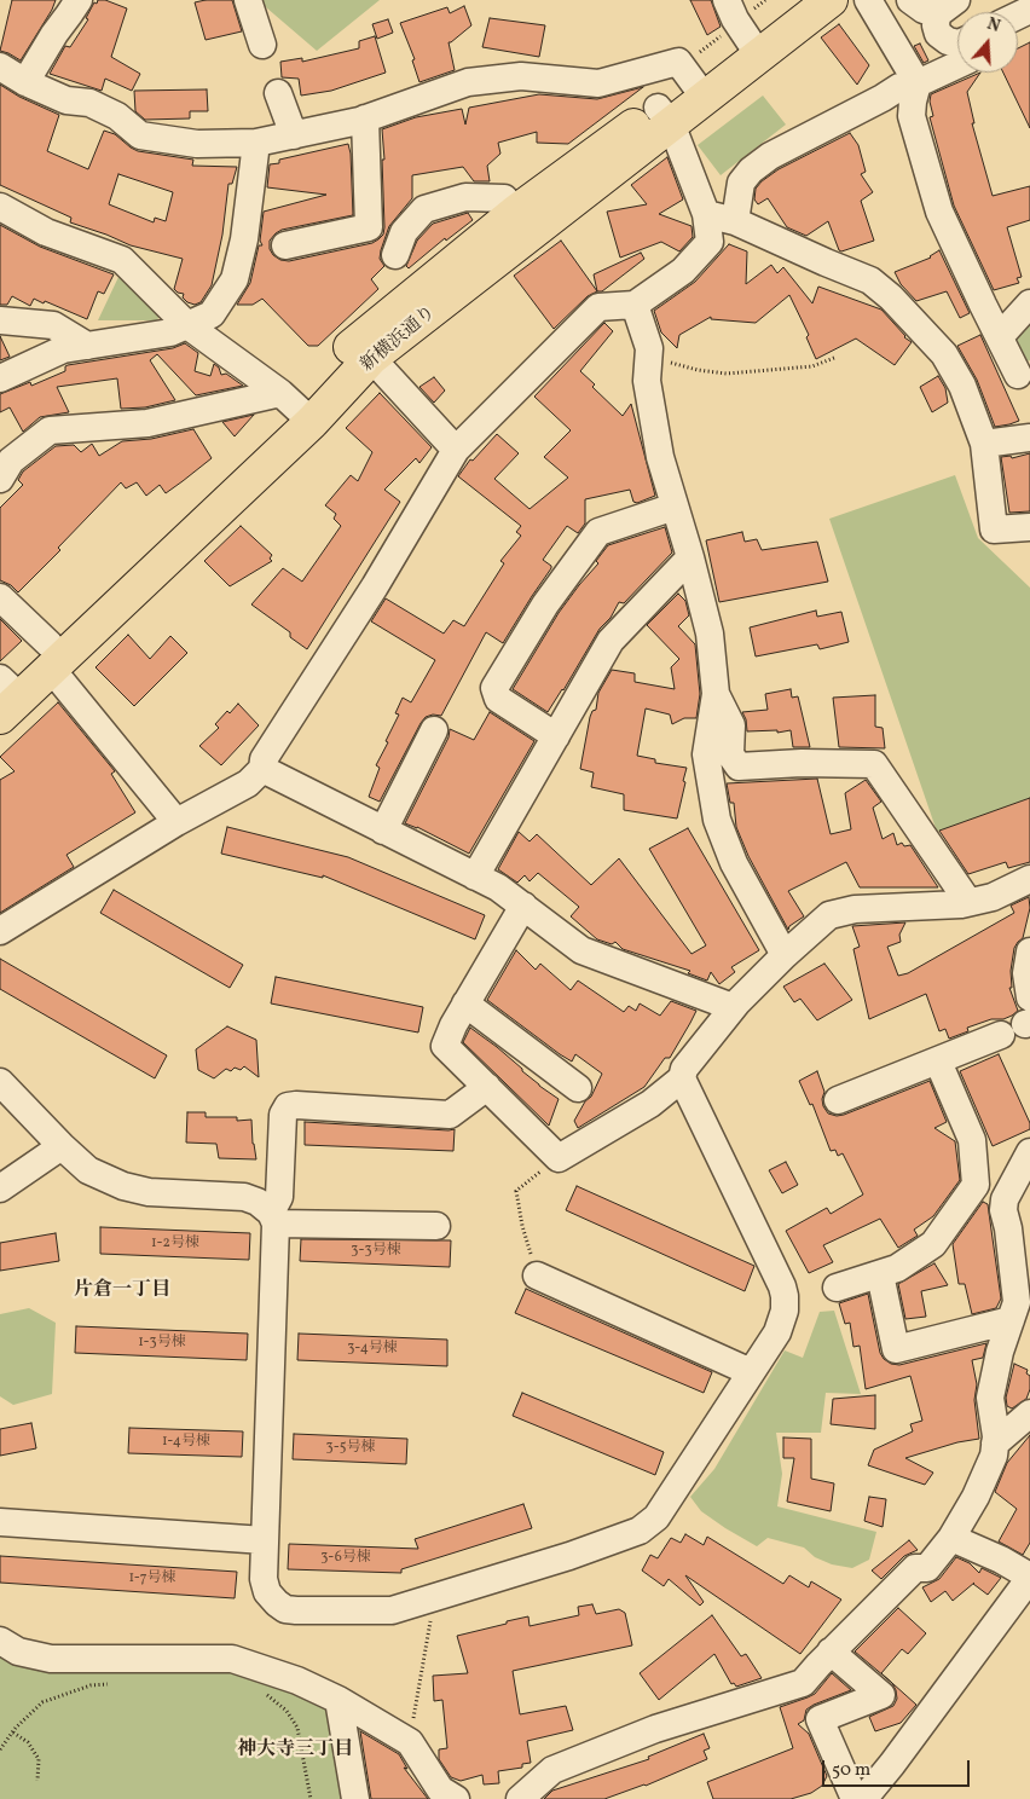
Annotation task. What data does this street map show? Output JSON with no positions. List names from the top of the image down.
{
  "streets": {
    "main road": ["新横浜通り"]
  },
  "districts": ["片倉一丁目", "神大寺三丁目"],
  "house_numbers": [
    "1-2号棟",
    "3-3号棟",
    "1-3号棟",
    "3-4号棟",
    "1-4号棟",
    "3-5号棟",
    "3-6号棟",
    "1-7号棟"
  ],
  "scale_bar": "50 m",
  "north": "top"
}
